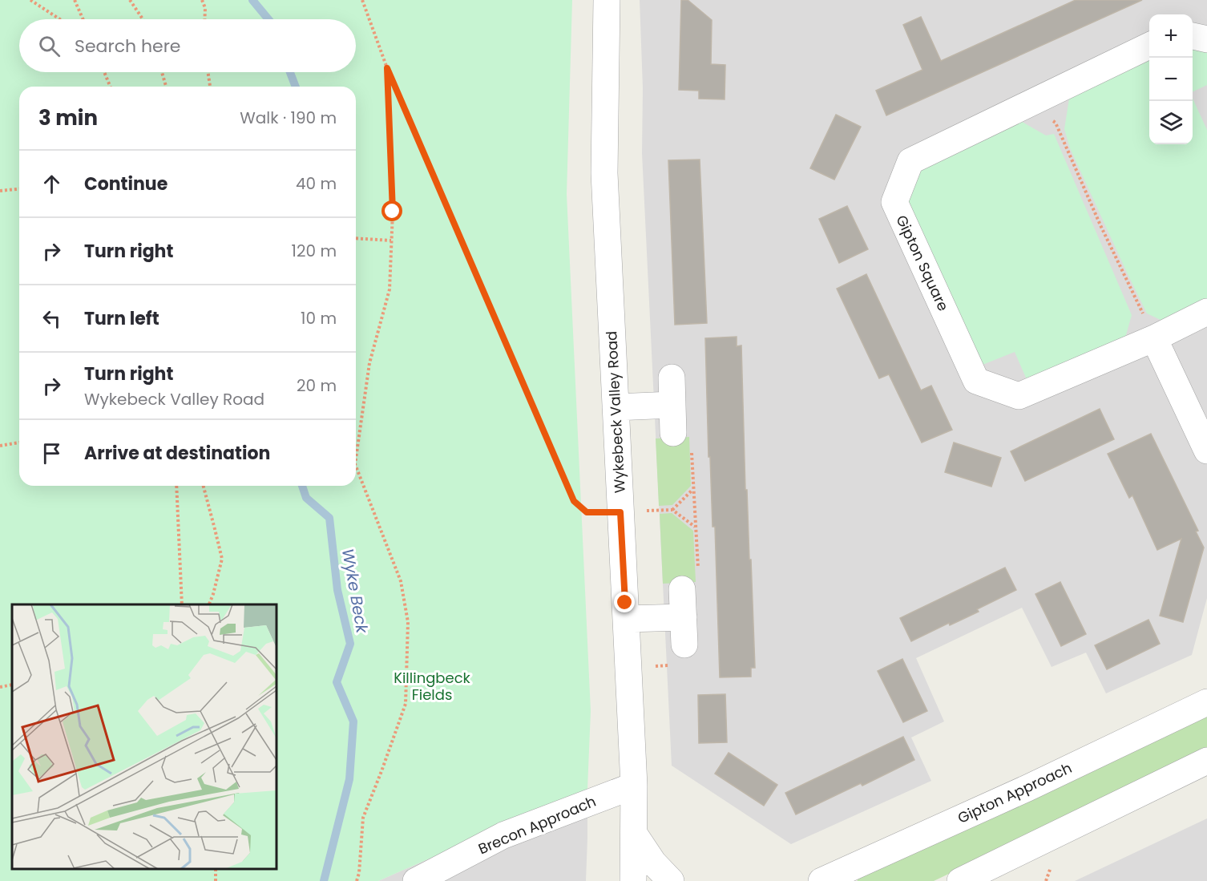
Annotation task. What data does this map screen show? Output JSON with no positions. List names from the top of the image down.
{
  "streets": {
    "street": [
      "Gipton Square",
      "Wykebeck Valley Road",
      "Gipton Approach",
      "Brecon Approach"
    ]
  },
  "crossings": [
    ["Wykebeck Valley Road", "Brecon Approach"]
  ],
  "water": ["Wyke Beck"],
  "parks": ["Killingbeck Fields"],
  "page": {
    "map_buttons": ["+", "−"],
    "search": "Search here",
    "heading": ["3 min", "Walk · 190 m"],
    "list": [
      ["Continue", "40 m"],
      ["Turn right", "120 m"],
      ["Turn left", "10 m"],
      ["Turn right", "Wykebeck Valley Road", "20 m"],
      "Arrive at destination"
    ]
  }
}
